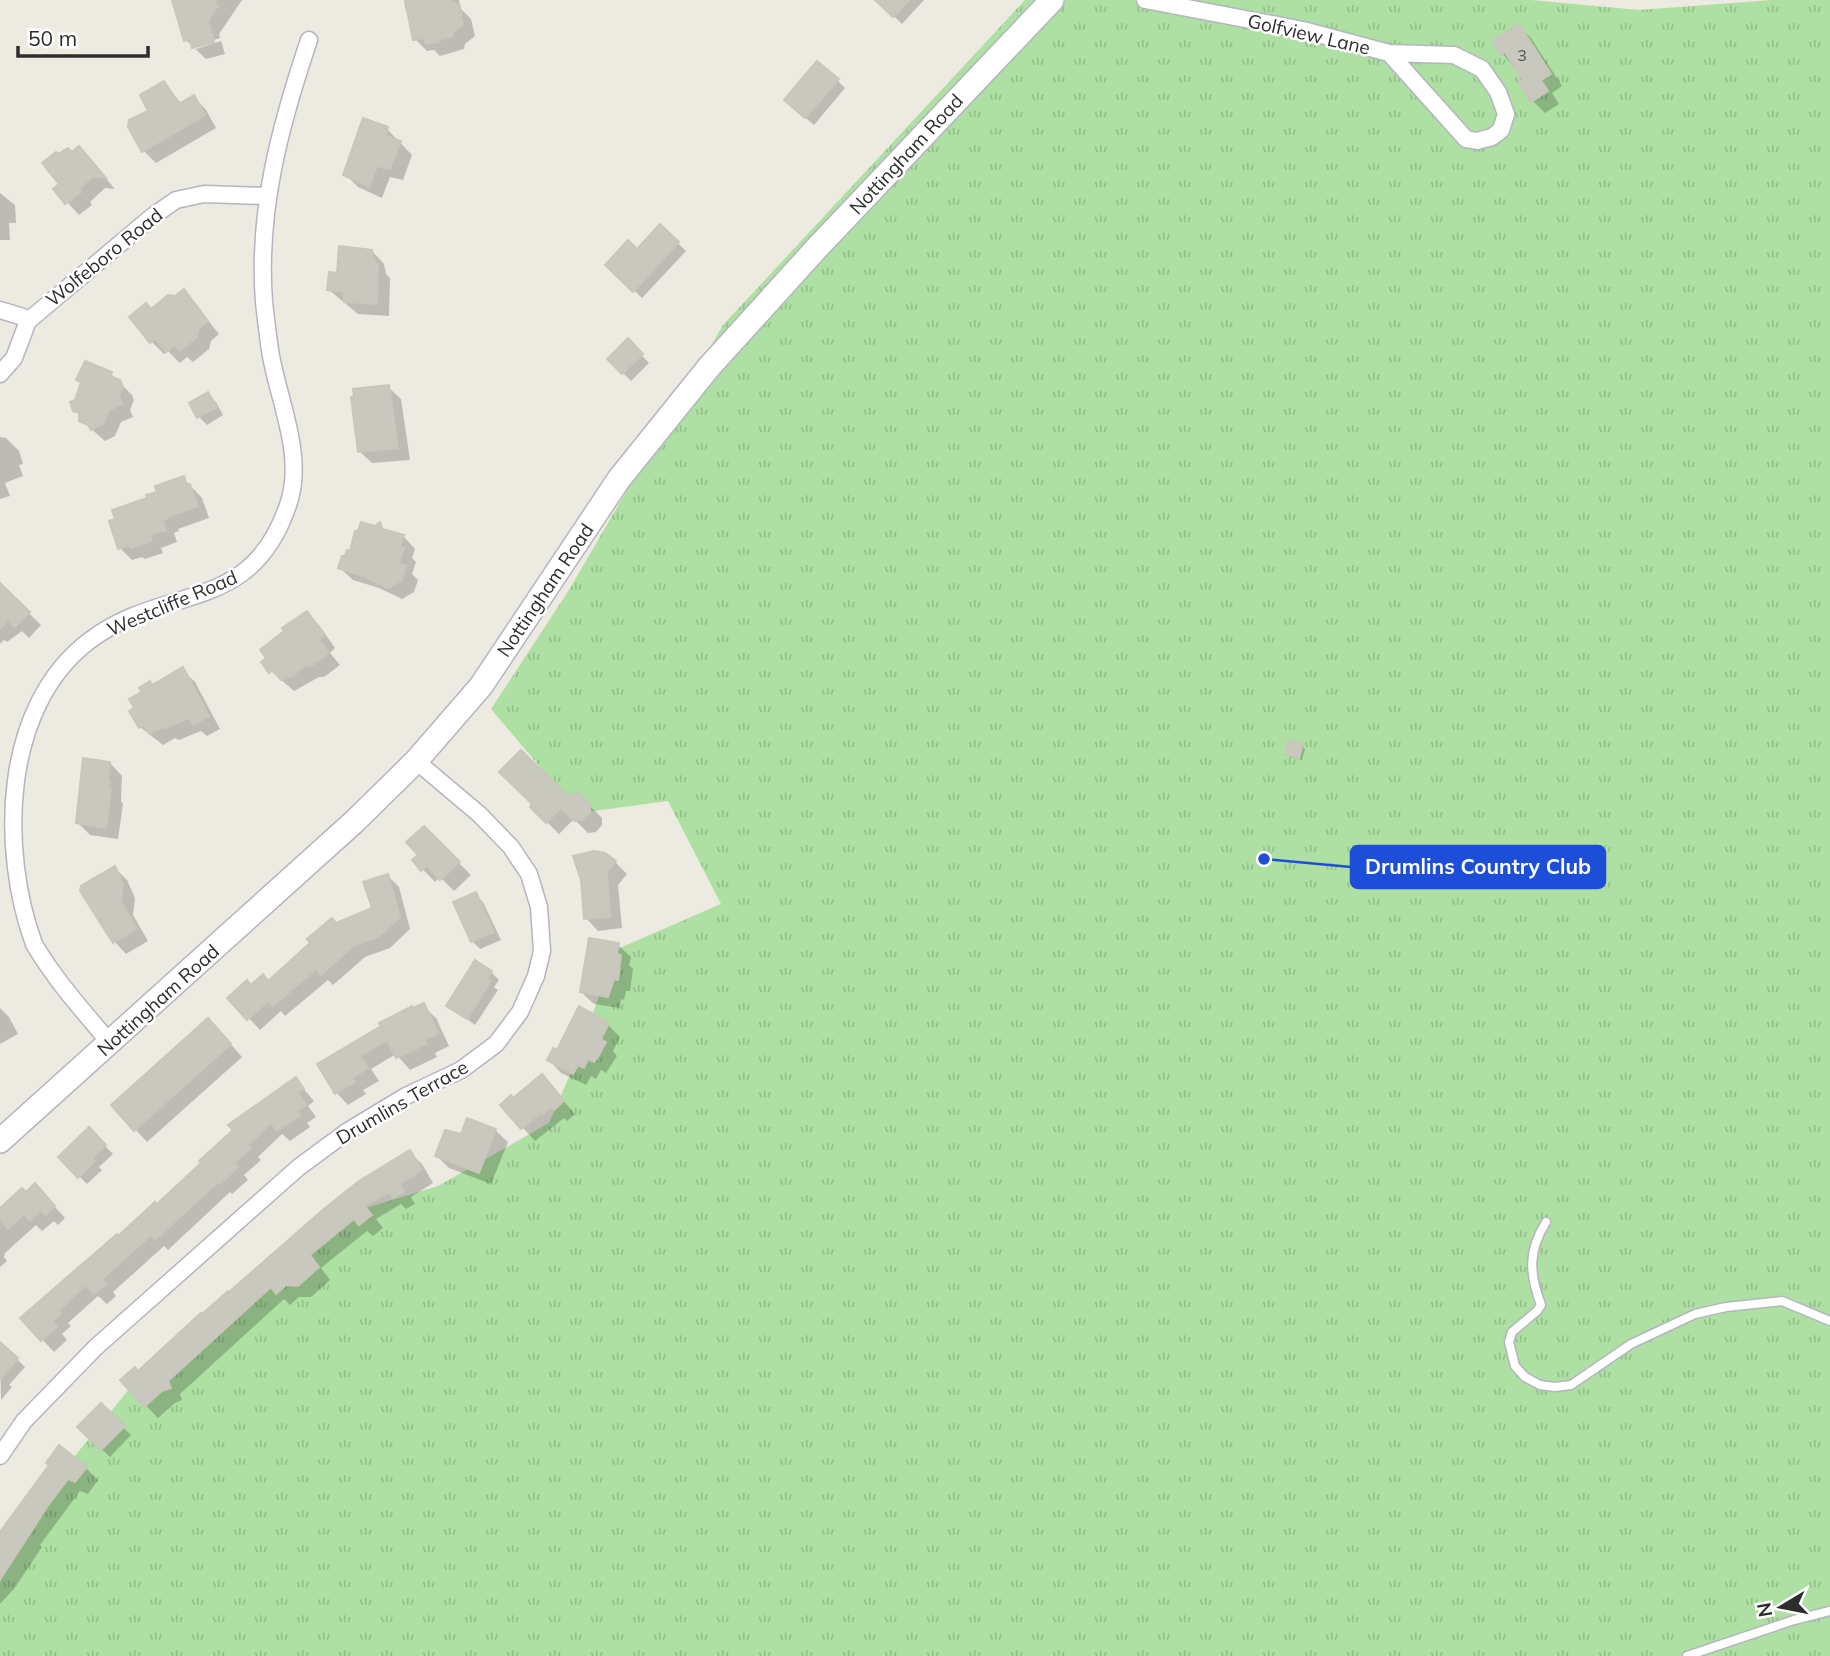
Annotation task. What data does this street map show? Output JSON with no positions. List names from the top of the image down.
{
  "streets": {
    "street": [
      "Golfview Lane",
      "Nottingham Road",
      "Wolfeboro Road",
      "Westcliffe Road",
      "Drumlins Terrace"
    ]
  },
  "crossings": [
    ["Nottingham Road", "Westcliffe Road"],
    ["Nottingham Road", "Drumlins Terrace"],
    ["Wolfeboro Road", "Westcliffe Road"]
  ],
  "places": ["Drumlins Country Club"],
  "house_numbers": ["3"],
  "scale_bar": "50 m",
  "north": "left"
}
